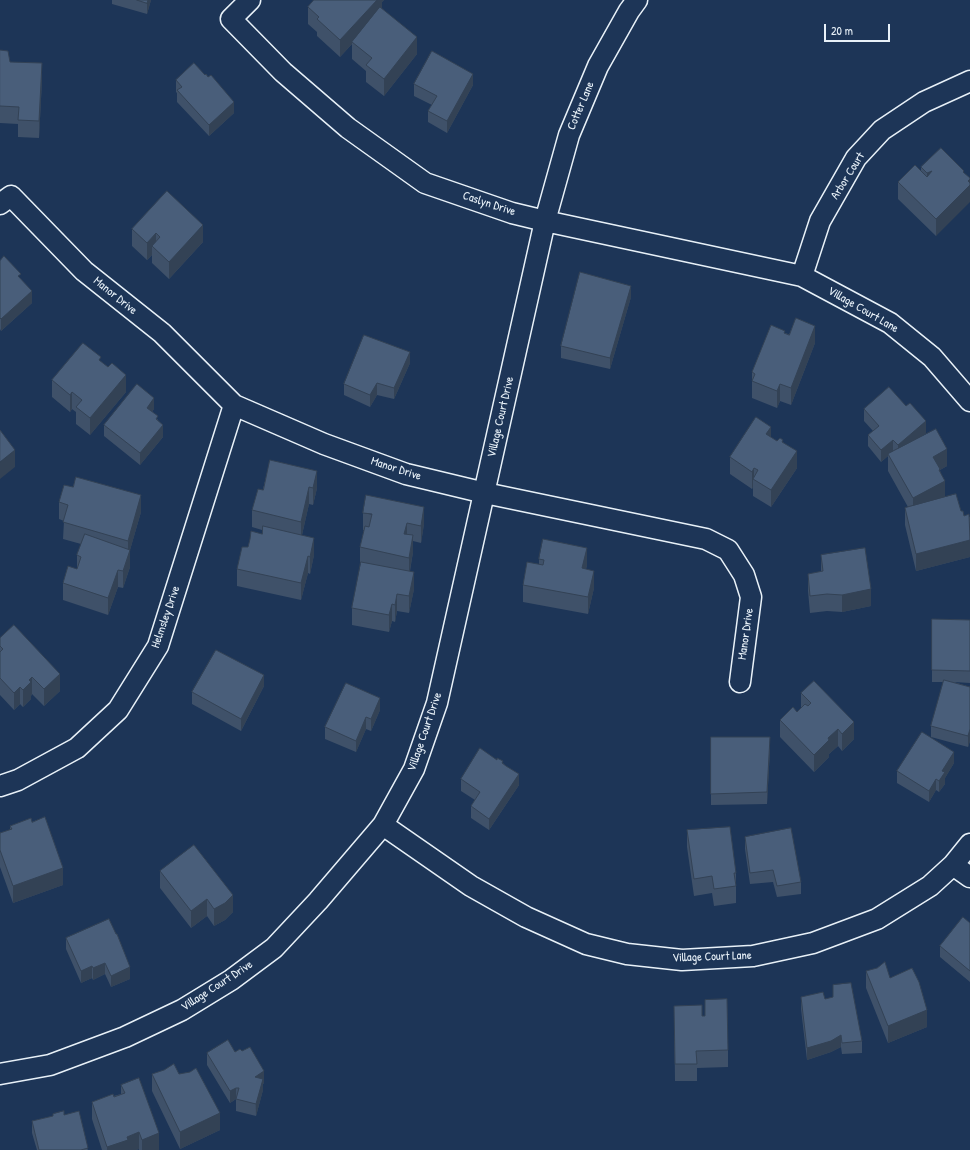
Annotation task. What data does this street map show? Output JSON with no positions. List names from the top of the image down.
{
  "streets": {
    "street": [
      "Cotter Lane",
      "Arbor Court",
      "Caslyn Drive",
      "Manor Drive",
      "Village Court Lane",
      "Village Court Drive",
      "Helmsley Drive"
    ]
  },
  "crossings": [
    ["Cotter Lane", "Caslyn Drive"],
    ["Cotter Lane", "Village Court Drive"],
    ["Arbor Court", "Caslyn Drive"],
    ["Arbor Court", "Village Court Lane"],
    ["Caslyn Drive", "Village Court Lane"],
    ["Caslyn Drive", "Village Court Drive"],
    ["Manor Drive", "Village Court Drive"],
    ["Manor Drive", "Helmsley Drive"],
    ["Village Court Lane", "Village Court Drive"]
  ],
  "scale_bar": "20 m"
}
